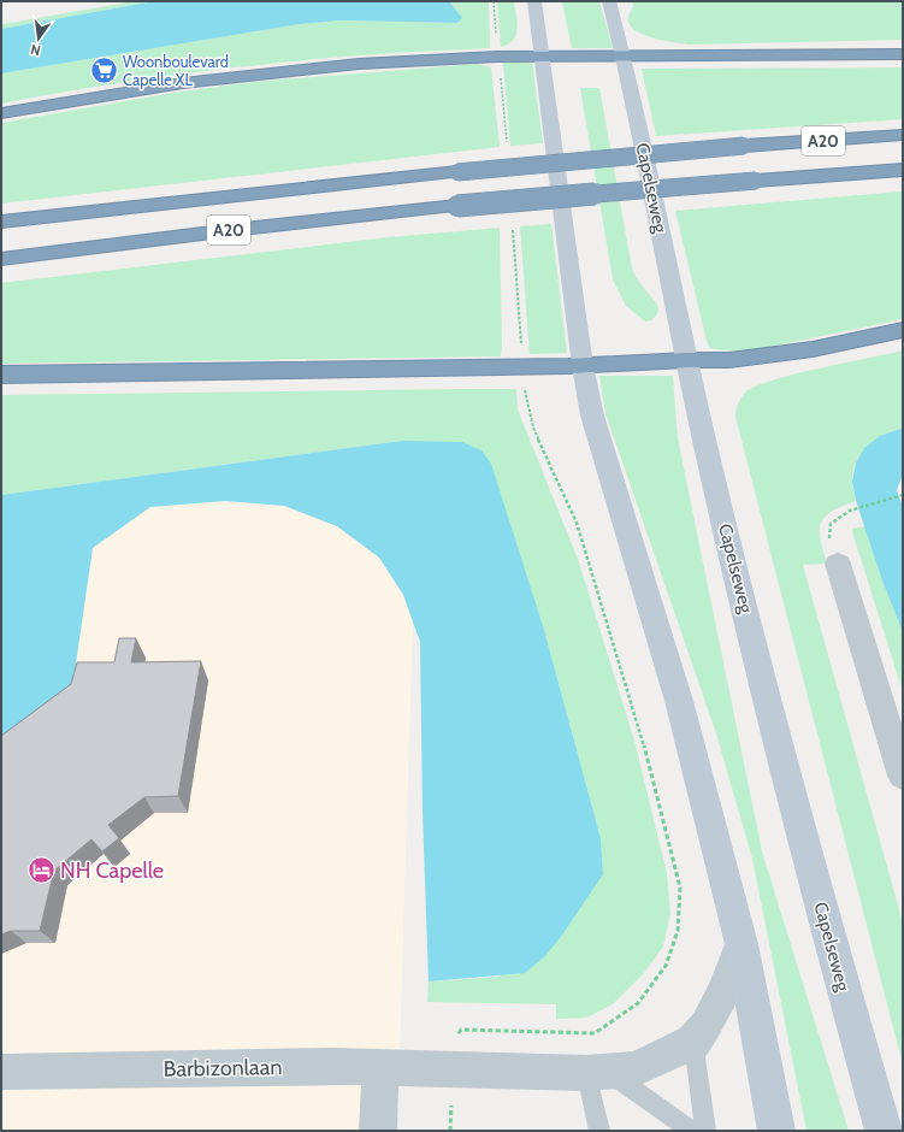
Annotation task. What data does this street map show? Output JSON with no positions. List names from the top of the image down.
{
  "streets": {
    "highway": ["A20"],
    "main road": ["Capelseweg"],
    "street": ["Barbizonlaan"]
  },
  "places": {
    "supermarket": ["Woonboulevard Capelle XL"],
    "hotel": ["NH Capelle"]
  },
  "north": "bottom"
}
